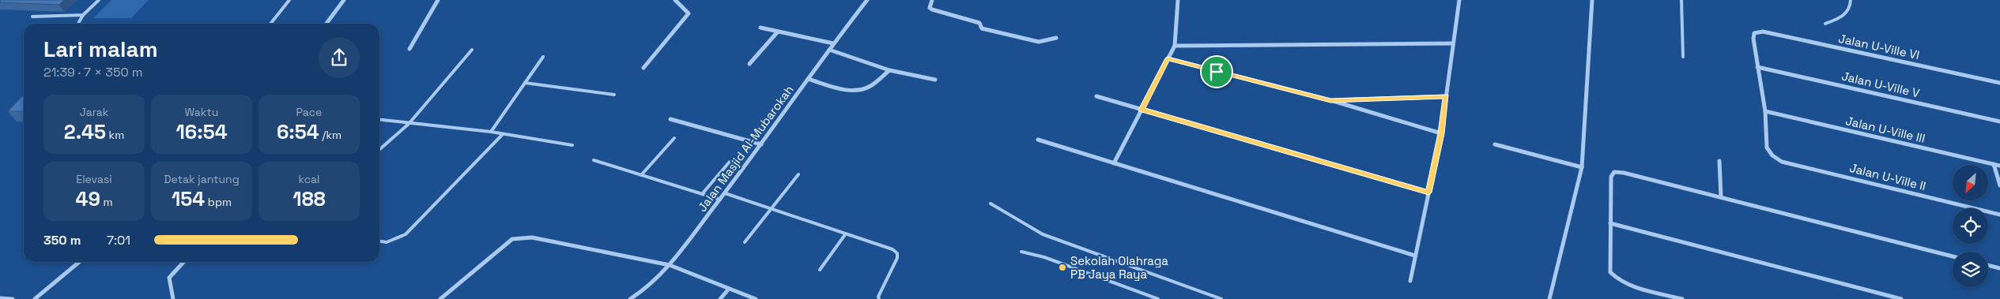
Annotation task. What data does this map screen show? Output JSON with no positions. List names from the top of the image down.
{
  "streets": {
    "street": [
      "Jalan U-Ville VI",
      "Jalan U-Ville V",
      "Jalan U-Ville III",
      "Jalan Masjid Al-Mubarokah",
      "Jalan U-Ville II"
    ]
  },
  "crossings": [
    ["Jalan U-Ville VI", "Jalan U-Ville V"],
    ["Jalan U-Ville III", "Jalan U-Ville II"]
  ],
  "places": ["Sekolah Olahraga PB Jaya Raya"],
  "north": "bottom left",
  "page": {
    "heading": ["Lari malam", "21:39 · 7 × 350 m"],
    "stats": [
      ["Jarak", "2.45 km"],
      ["Waktu", "16:54"],
      ["Pace", "6:54 /km"],
      ["Elevasi", "49 m"],
      ["Detak jantung", "154 bpm"],
      ["kcal", "188"]
    ],
    "list": [
      {
        "name": "350 m",
        "note": "7:01"
      }
    ]
  }
}
